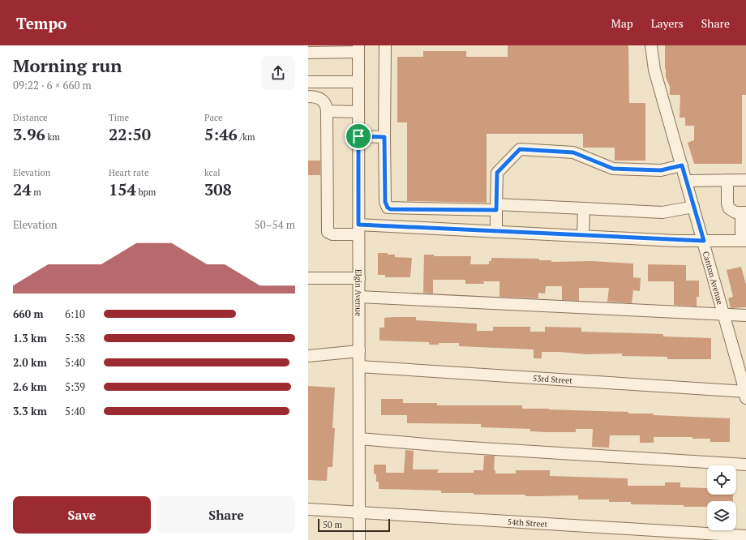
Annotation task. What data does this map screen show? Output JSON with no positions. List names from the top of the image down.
{
  "streets": {
    "street": [
      "Canton Avenue",
      "Elgin Avenue",
      "53rd Street",
      "54th Street"
    ]
  },
  "crossings": [
    ["Canton Avenue", "53rd Street"],
    ["Elgin Avenue", "53rd Street"],
    ["Elgin Avenue", "54th Street"]
  ],
  "scale_bar": "50 m",
  "page": {
    "header": "Tempo",
    "nav": ["Map", "Layers", "Share"],
    "heading": ["Morning run", "09:22 · 6 × 660 m"],
    "stats": [
      ["Distance", "3.96 km"],
      ["Time", "22:50"],
      ["Pace", "5:46 /km"],
      ["Elevation", "24 m"],
      ["Heart rate", "154 bpm"],
      ["kcal", "308"]
    ],
    "chart": ["Elevation", "50–54 m"],
    "list": [
      {
        "name": "660 m",
        "note": "6:10"
      },
      {
        "name": "1.3 km",
        "note": "5:38"
      },
      {
        "name": "2.0 km",
        "note": "5:40"
      },
      {
        "name": "2.6 km",
        "note": "5:39"
      },
      {
        "name": "3.3 km",
        "note": "5:40"
      }
    ],
    "buttons": ["Save", "Share"],
    "scale": "50 m"
  }
}
